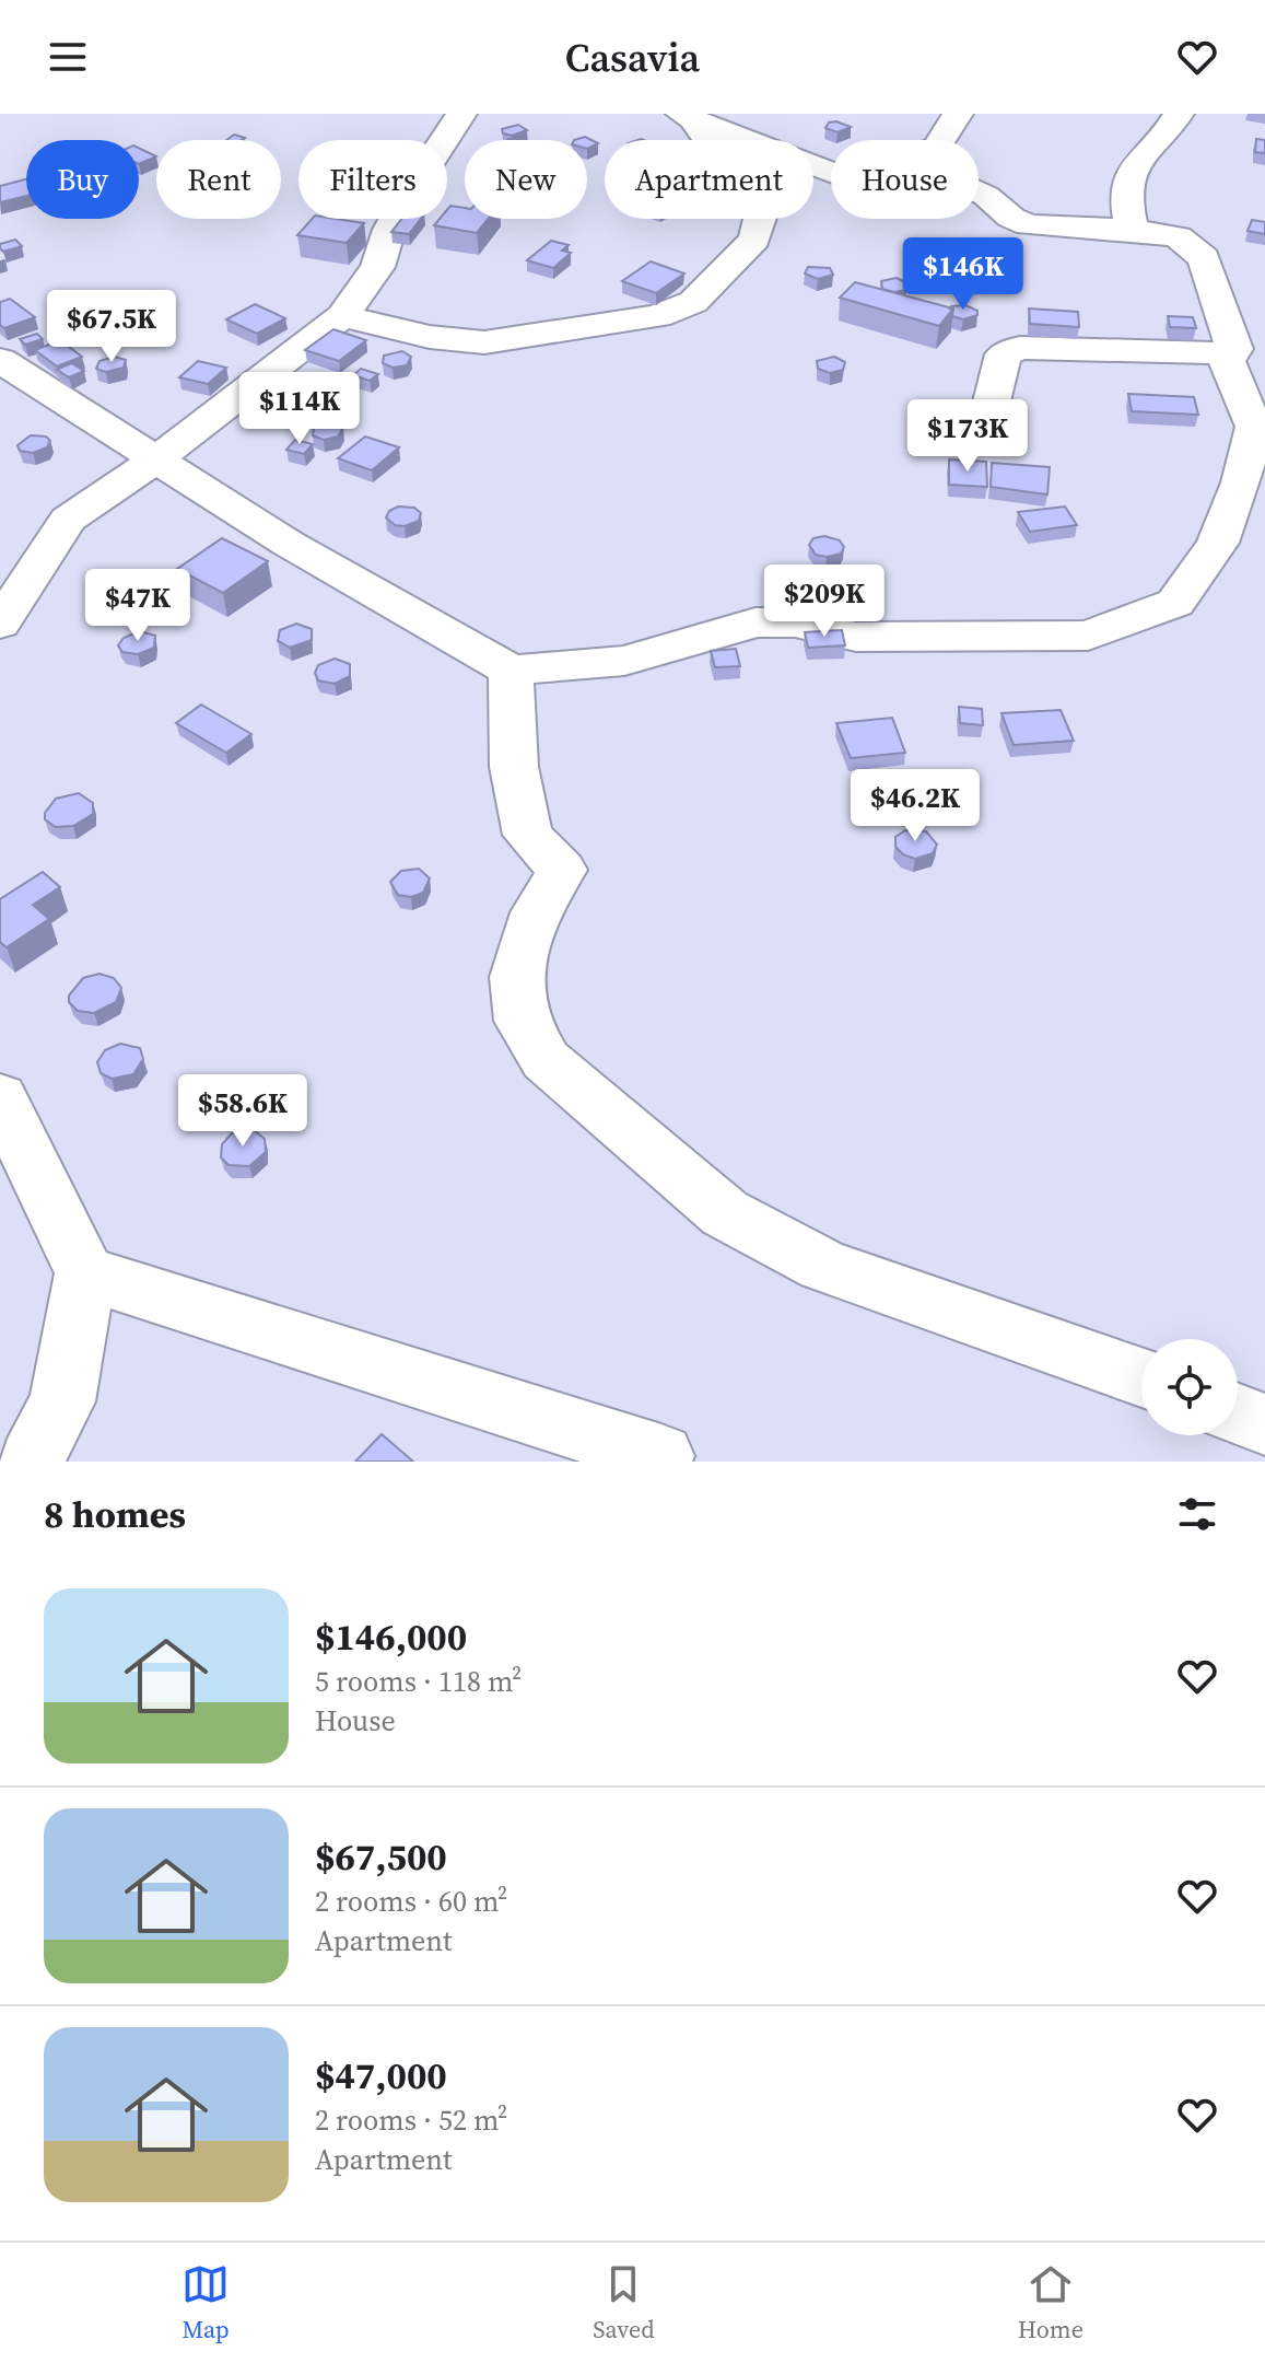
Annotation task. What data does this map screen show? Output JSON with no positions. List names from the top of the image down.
{
  "page": {
    "header": "Casavia",
    "chip": [
      "Buy",
      "Rent",
      "Filters",
      "New",
      "Apartment",
      "House"
    ],
    "price": [
      "$146K",
      "$67.5K",
      "$114K",
      "$173K",
      "$209K",
      "$47K",
      "$46.2K",
      "$58.6K"
    ],
    "heading": "8 homes",
    "list": [
      {
        "name": "$146,000",
        "note": "5 rooms · 118 m² · House"
      },
      {
        "name": "$67,500",
        "note": "2 rooms · 60 m² · Apartment"
      },
      {
        "name": "$47,000",
        "note": "2 rooms · 52 m² · Apartment"
      }
    ],
    "tabs": ["Map", "Saved", "Home"]
  }
}
